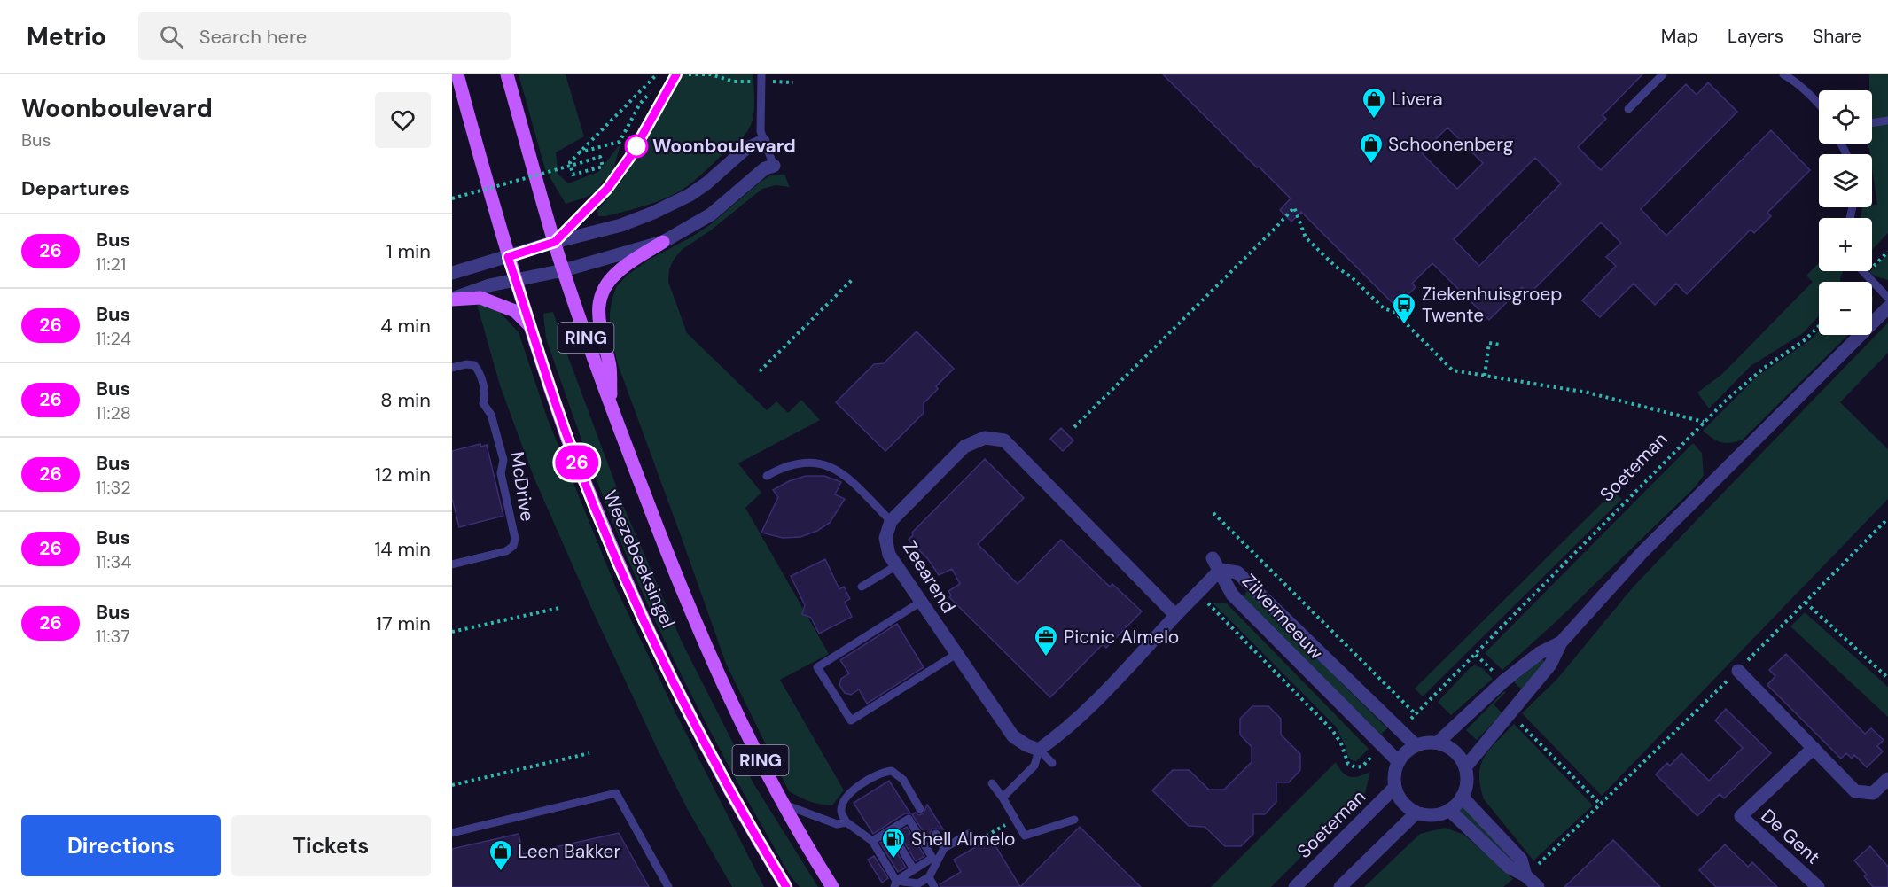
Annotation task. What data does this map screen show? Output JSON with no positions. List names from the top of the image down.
{
  "streets": {
    "main road": ["RING", "Weezebeeksingel"],
    "street": [
      "Soeteman",
      "Zeearend",
      "Zilvermeeuw",
      "De Gent"
    ],
    "lane": ["McDrive"]
  },
  "crossings": [
    ["Soeteman", "Zilvermeeuw"]
  ],
  "places": {
    "shop": ["Livera", "Schoonenberg", "Leen Bakker"],
    "other": ["Woonboulevard"],
    "bus stop": ["Ziekenhuisgroep Twente"],
    "office": ["Picnic Almelo"],
    "fuel station": ["Shell Almelo"]
  },
  "lines": ["bus line 26"],
  "page": {
    "header": "Metrio",
    "search": "Search here",
    "nav": ["Map", "Layers", "Share"],
    "heading": [
      ["Woonboulevard", "Bus"],
      "Departures"
    ],
    "on_map": "26",
    "map_buttons": ["+", "−"],
    "list": [
      {
        "mark": "26",
        "name": "Bus",
        "note": "11:21",
        "value": "1 min"
      },
      {
        "mark": "26",
        "name": "Bus",
        "note": "11:24",
        "value": "4 min"
      },
      {
        "mark": "26",
        "name": "Bus",
        "note": "11:28",
        "value": "8 min"
      },
      {
        "mark": "26",
        "name": "Bus",
        "note": "11:32",
        "value": "12 min"
      },
      {
        "mark": "26",
        "name": "Bus",
        "note": "11:34",
        "value": "14 min"
      },
      {
        "mark": "26",
        "name": "Bus",
        "note": "11:37",
        "value": "17 min"
      }
    ],
    "buttons": ["Directions", "Tickets"]
  }
}
